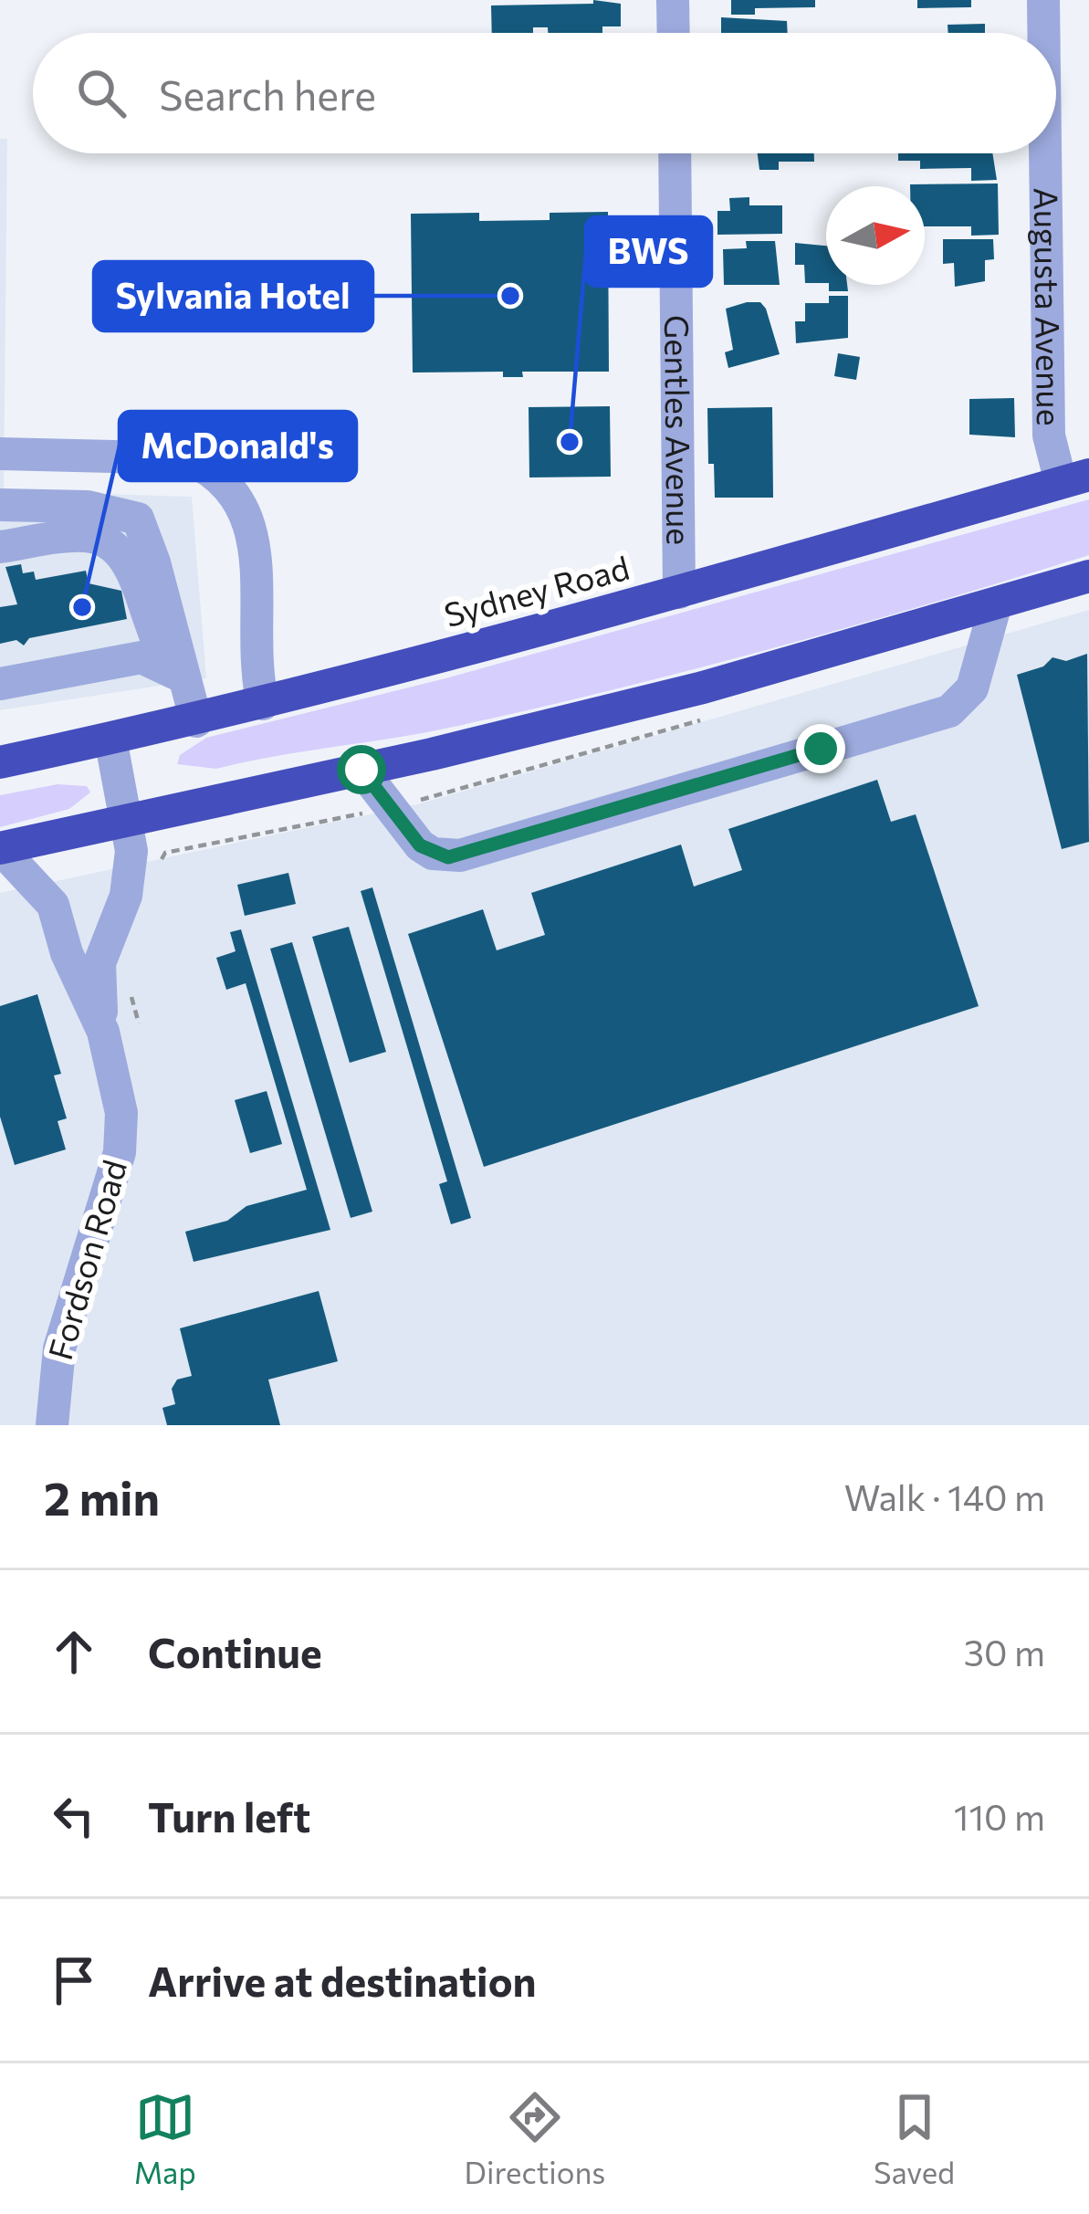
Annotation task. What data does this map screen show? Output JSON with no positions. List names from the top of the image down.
{
  "streets": {
    "highway": ["Sydney Road"],
    "street": ["Augusta Avenue", "Gentles Avenue", "Fordson Road"]
  },
  "crossings": [
    ["Augusta Avenue", "Sydney Road"],
    ["Gentles Avenue", "Sydney Road"],
    ["Sydney Road", "Fordson Road"]
  ],
  "places": ["Sylvania Hotel", "BWS", "McDonald's"],
  "north": "right",
  "page": {
    "search": "Search here",
    "heading": ["2 min", "Walk · 140 m"],
    "list": [
      ["Continue", "30 m"],
      ["Turn left", "110 m"],
      "Arrive at destination"
    ],
    "nav": ["Map", "Directions", "Saved"]
  }
}
